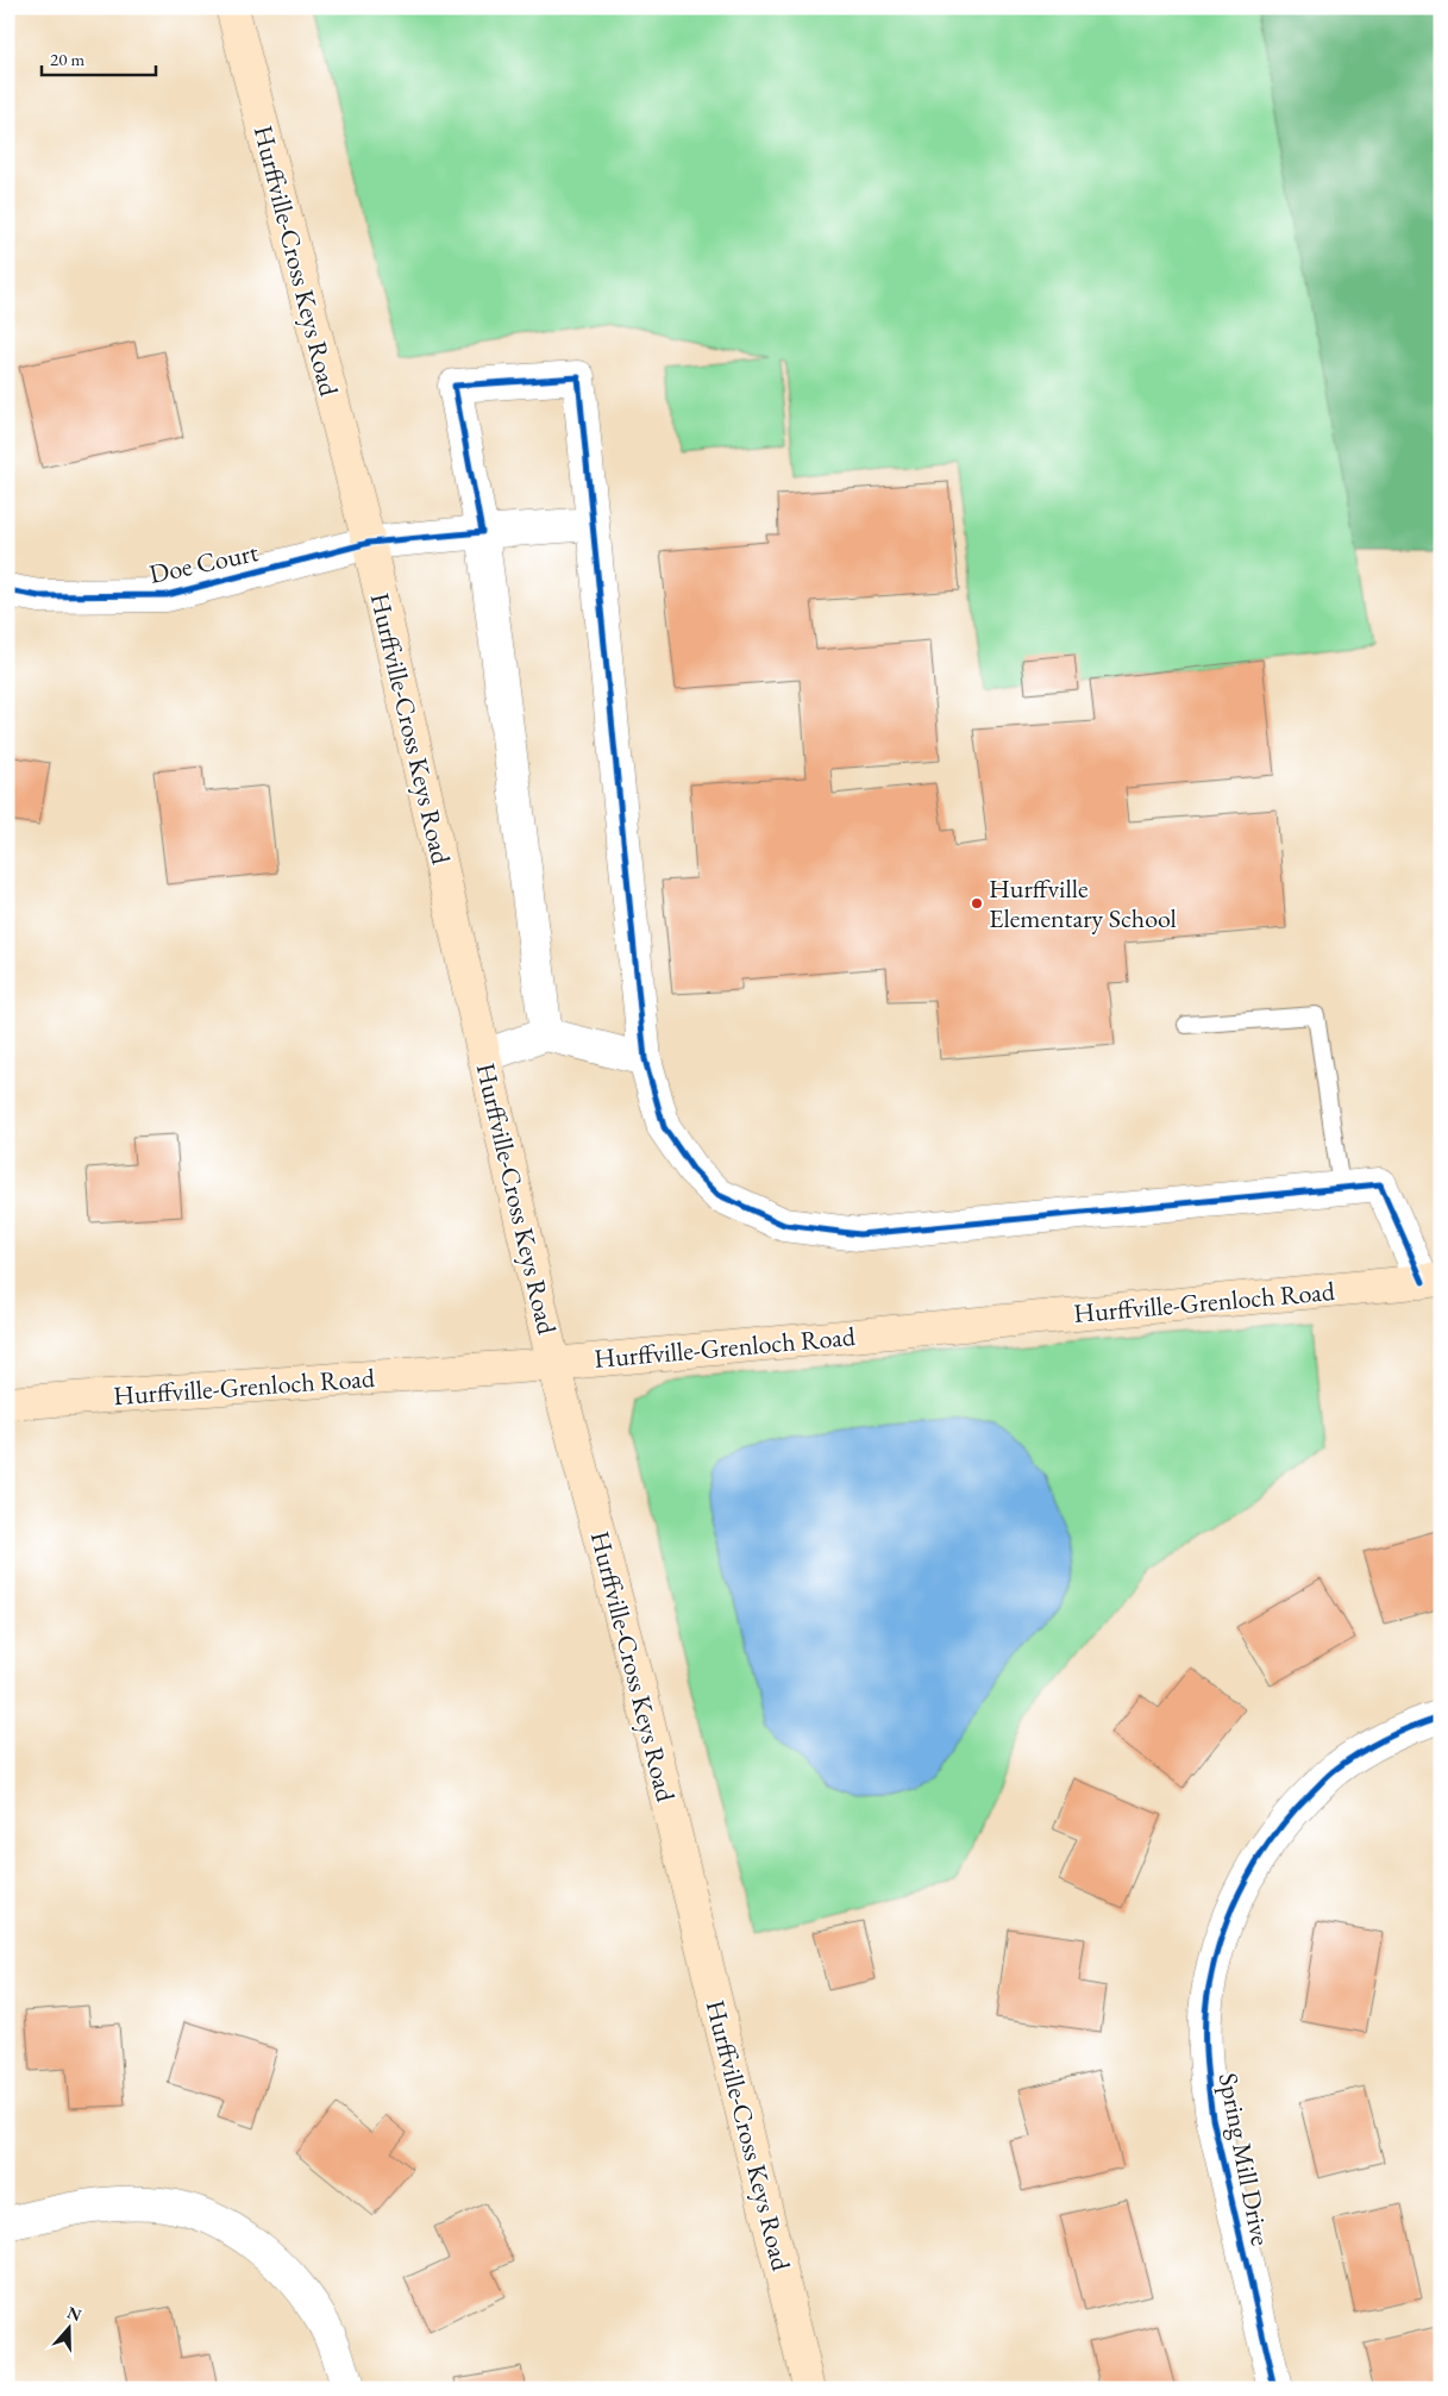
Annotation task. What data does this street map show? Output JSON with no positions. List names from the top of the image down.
{
  "streets": {
    "main road": ["Hurffville-Cross Keys Road", "Hurffville-Grenloch Road"],
    "street": ["Doe Court", "Spring Mill Drive"]
  },
  "crossings": [
    ["Hurffville-Cross Keys Road", "Doe Court"],
    ["Hurffville-Cross Keys Road", "Hurffville-Grenloch Road"]
  ],
  "places": ["Hurffville Elementary School"],
  "scale_bar": "20 m",
  "north": "top"
}
